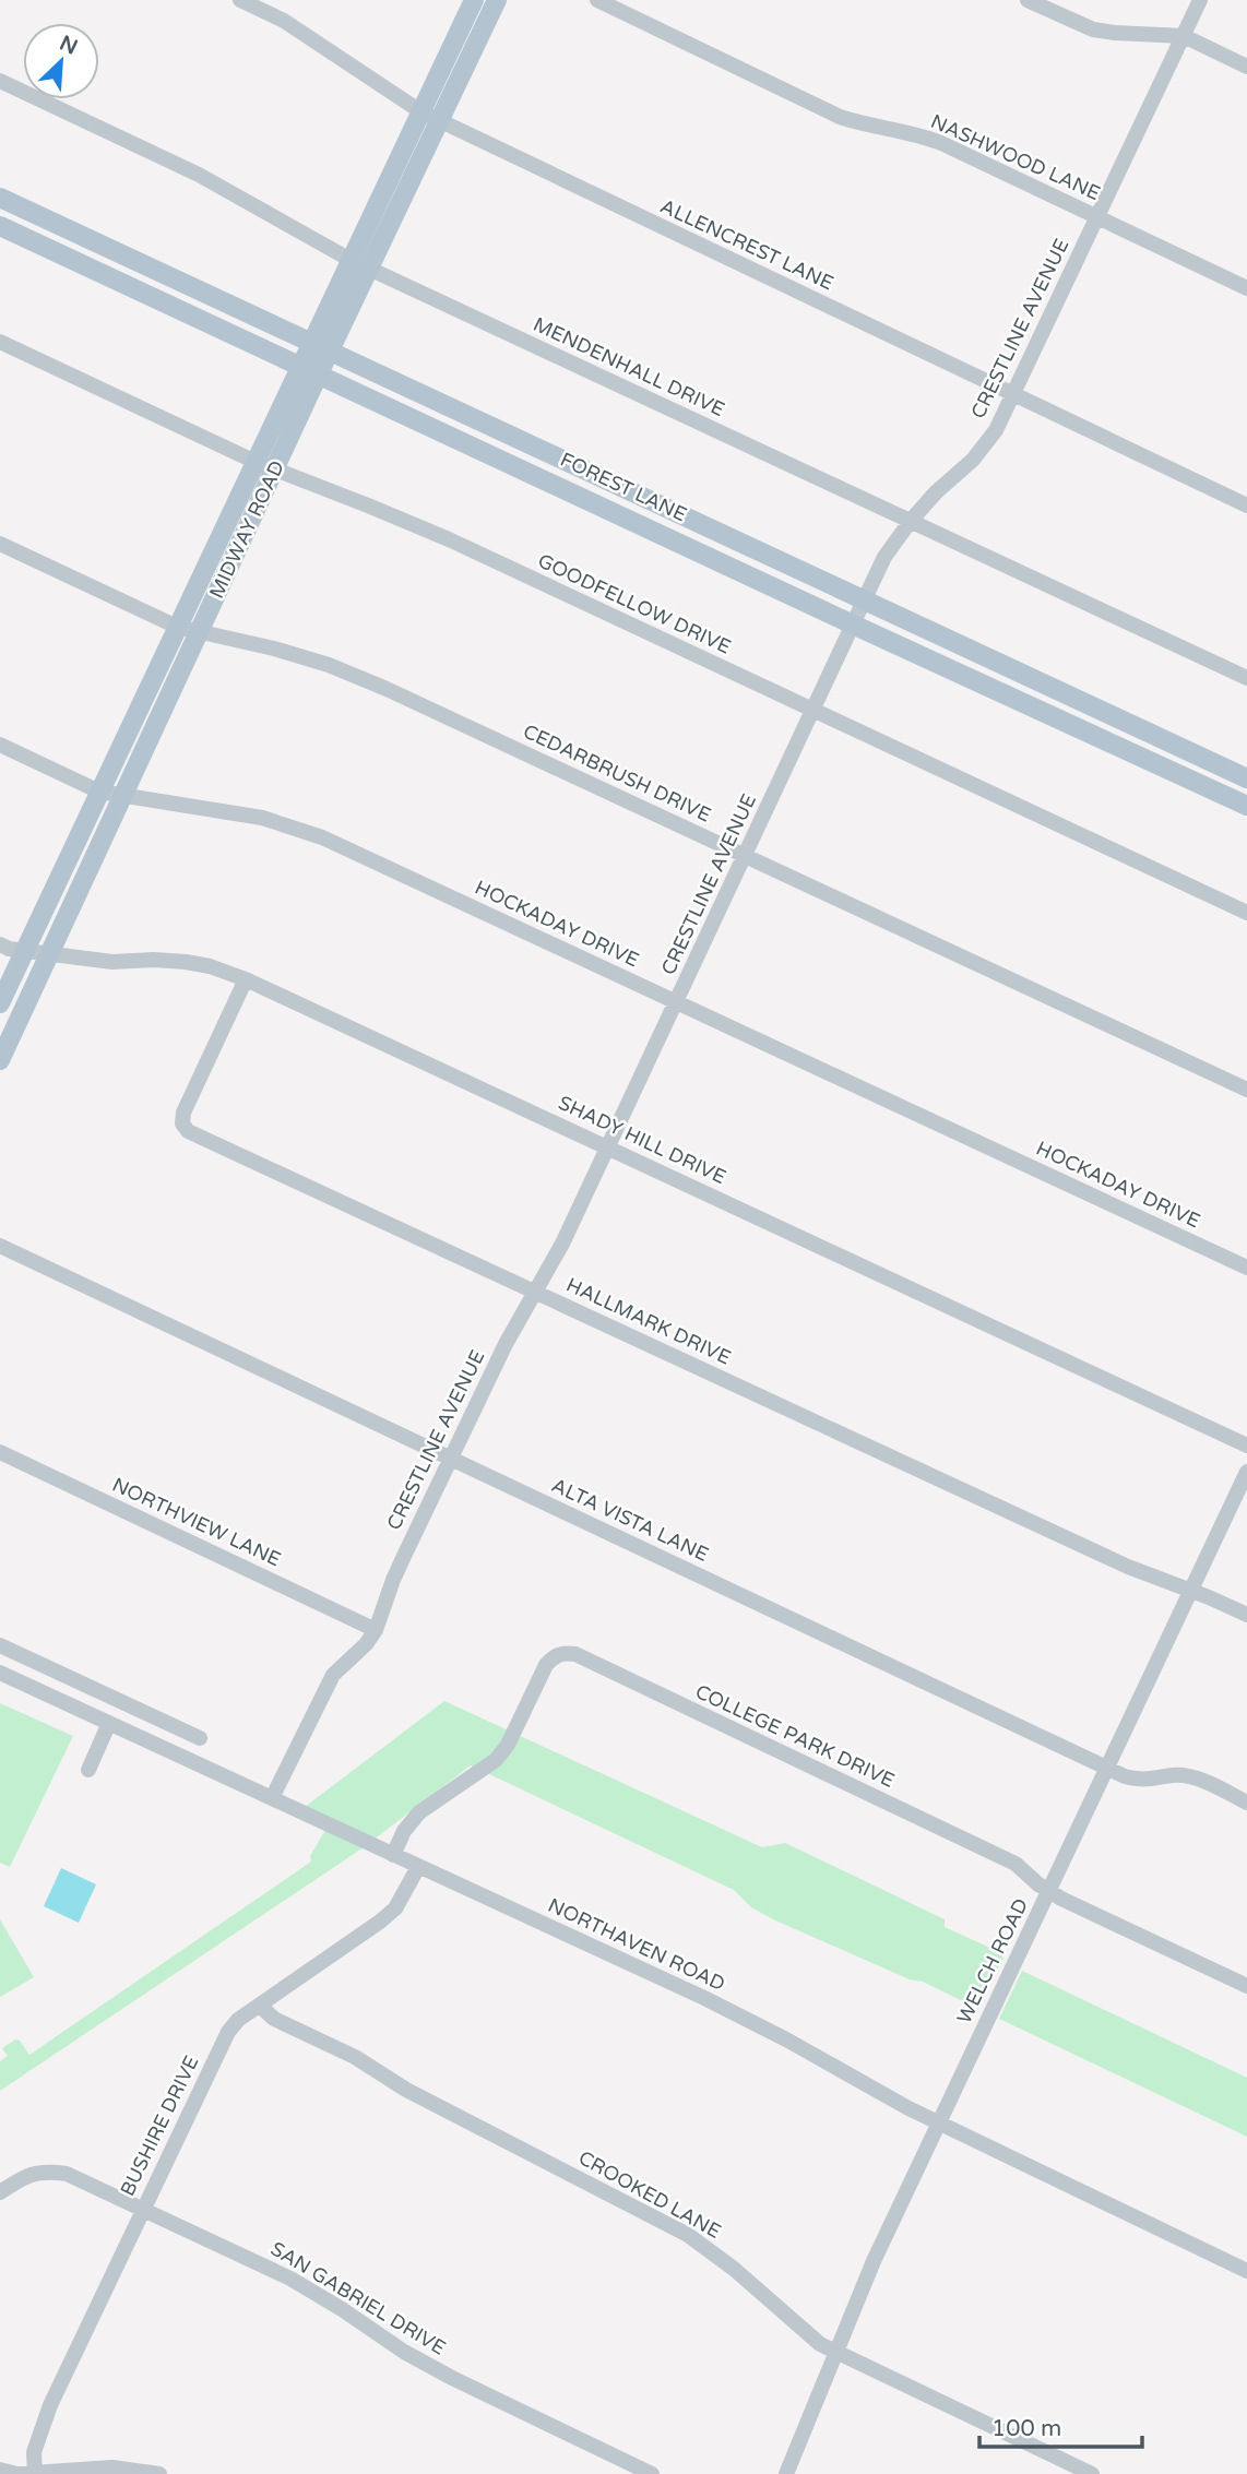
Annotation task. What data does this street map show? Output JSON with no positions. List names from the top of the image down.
{
  "streets": {
    "main road": ["FOREST LANE", "MIDWAY ROAD"],
    "street": [
      "NASHWOOD LANE",
      "ALLENCREST LANE",
      "CRESTLINE AVENUE",
      "MENDENHALL DRIVE",
      "GOODFELLOW DRIVE",
      "CEDARBRUSH DRIVE",
      "HOCKADAY DRIVE",
      "SHADY HILL DRIVE",
      "HALLMARK DRIVE",
      "ALTA VISTA LANE",
      "NORTHVIEW LANE",
      "COLLEGE PARK DRIVE",
      "NORTHAVEN ROAD",
      "WELCH ROAD",
      "BUSHIRE DRIVE",
      "CROOKED LANE",
      "SAN GABRIEL DRIVE"
    ]
  },
  "crossings": [
    ["NASHWOOD LANE", "CRESTLINE AVENUE"],
    ["ALLENCREST LANE", "CRESTLINE AVENUE"],
    ["ALLENCREST LANE", "MIDWAY ROAD"],
    ["CRESTLINE AVENUE", "MENDENHALL DRIVE"],
    ["CRESTLINE AVENUE", "FOREST LANE"],
    ["CRESTLINE AVENUE", "GOODFELLOW DRIVE"],
    ["CRESTLINE AVENUE", "CEDARBRUSH DRIVE"],
    ["CRESTLINE AVENUE", "HOCKADAY DRIVE"],
    ["CRESTLINE AVENUE", "SHADY HILL DRIVE"],
    ["CRESTLINE AVENUE", "HALLMARK DRIVE"],
    ["CRESTLINE AVENUE", "ALTA VISTA LANE"],
    ["CRESTLINE AVENUE", "NORTHVIEW LANE"],
    ["CRESTLINE AVENUE", "NORTHAVEN ROAD"],
    ["MENDENHALL DRIVE", "MIDWAY ROAD"],
    ["FOREST LANE", "MIDWAY ROAD"],
    ["MIDWAY ROAD", "GOODFELLOW DRIVE"],
    ["MIDWAY ROAD", "CEDARBRUSH DRIVE"],
    ["MIDWAY ROAD", "HOCKADAY DRIVE"],
    ["MIDWAY ROAD", "SHADY HILL DRIVE"],
    ["SHADY HILL DRIVE", "HALLMARK DRIVE"],
    ["HALLMARK DRIVE", "WELCH ROAD"],
    ["ALTA VISTA LANE", "WELCH ROAD"],
    ["COLLEGE PARK DRIVE", "NORTHAVEN ROAD"],
    ["COLLEGE PARK DRIVE", "WELCH ROAD"],
    ["NORTHAVEN ROAD", "WELCH ROAD"],
    ["NORTHAVEN ROAD", "BUSHIRE DRIVE"],
    ["WELCH ROAD", "CROOKED LANE"],
    ["BUSHIRE DRIVE", "CROOKED LANE"],
    ["BUSHIRE DRIVE", "SAN GABRIEL DRIVE"]
  ],
  "scale_bar": "100 m",
  "north": "top right"
}
